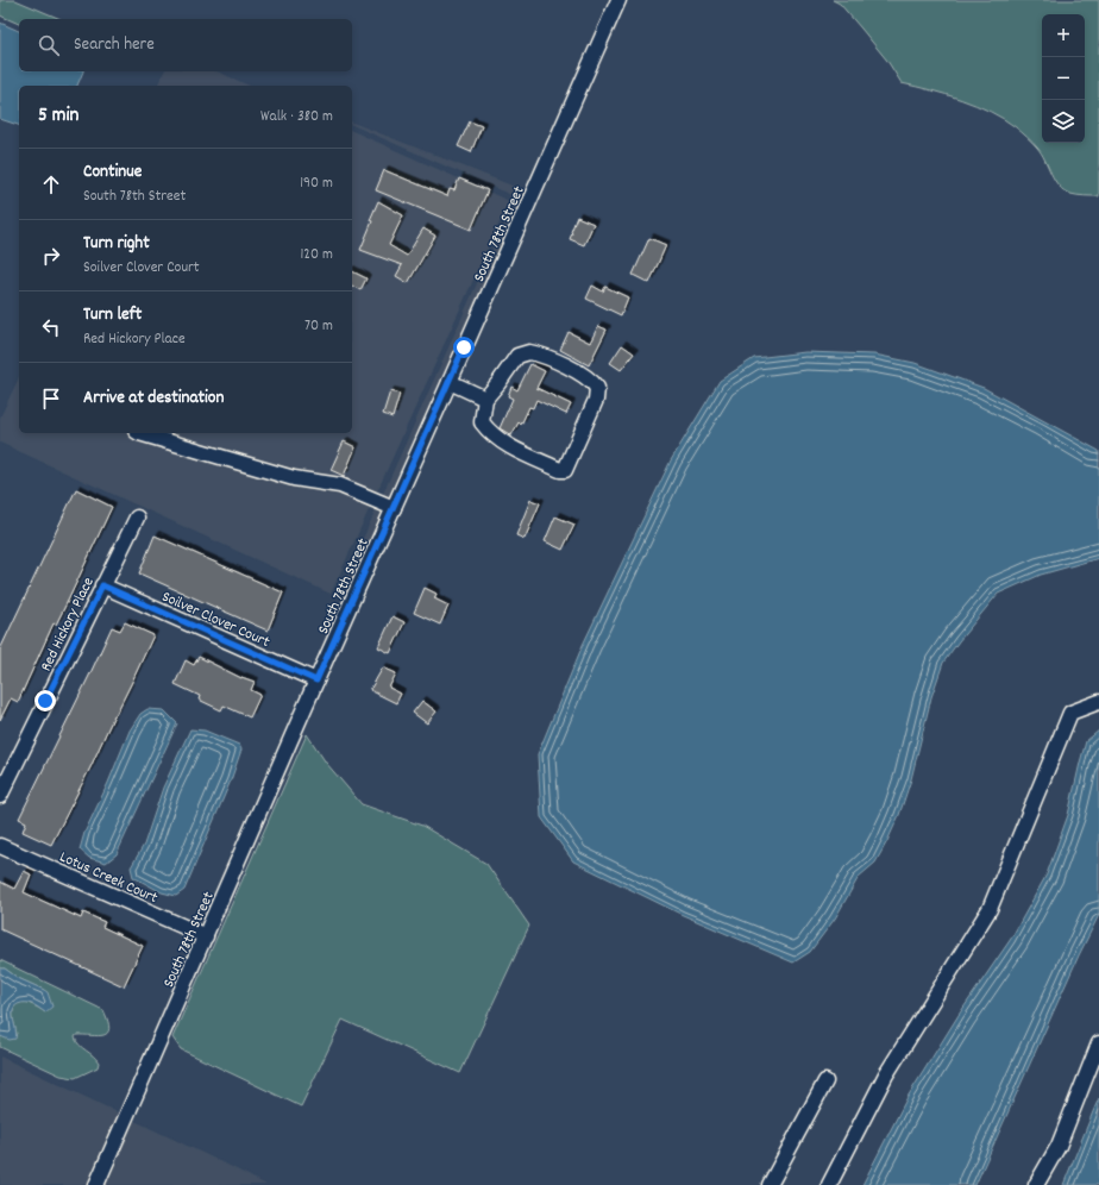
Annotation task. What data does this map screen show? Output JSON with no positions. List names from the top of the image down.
{
  "streets": {
    "street": [
      "South 78th Street",
      "Soilver Clover Court",
      "Red Hickory Place",
      "Lotus Creek Court"
    ]
  },
  "crossings": [
    ["South 78th Street", "Soilver Clover Court"],
    ["South 78th Street", "Lotus Creek Court"],
    ["Soilver Clover Court", "Red Hickory Place"]
  ],
  "page": {
    "map_buttons": ["+", "−"],
    "search": "Search here",
    "heading": ["5 min", "Walk · 380 m"],
    "list": [
      ["Continue", "South 78th Street", "190 m"],
      ["Turn right", "Soilver Clover Court", "120 m"],
      ["Turn left", "Red Hickory Place", "70 m"],
      "Arrive at destination"
    ]
  }
}
